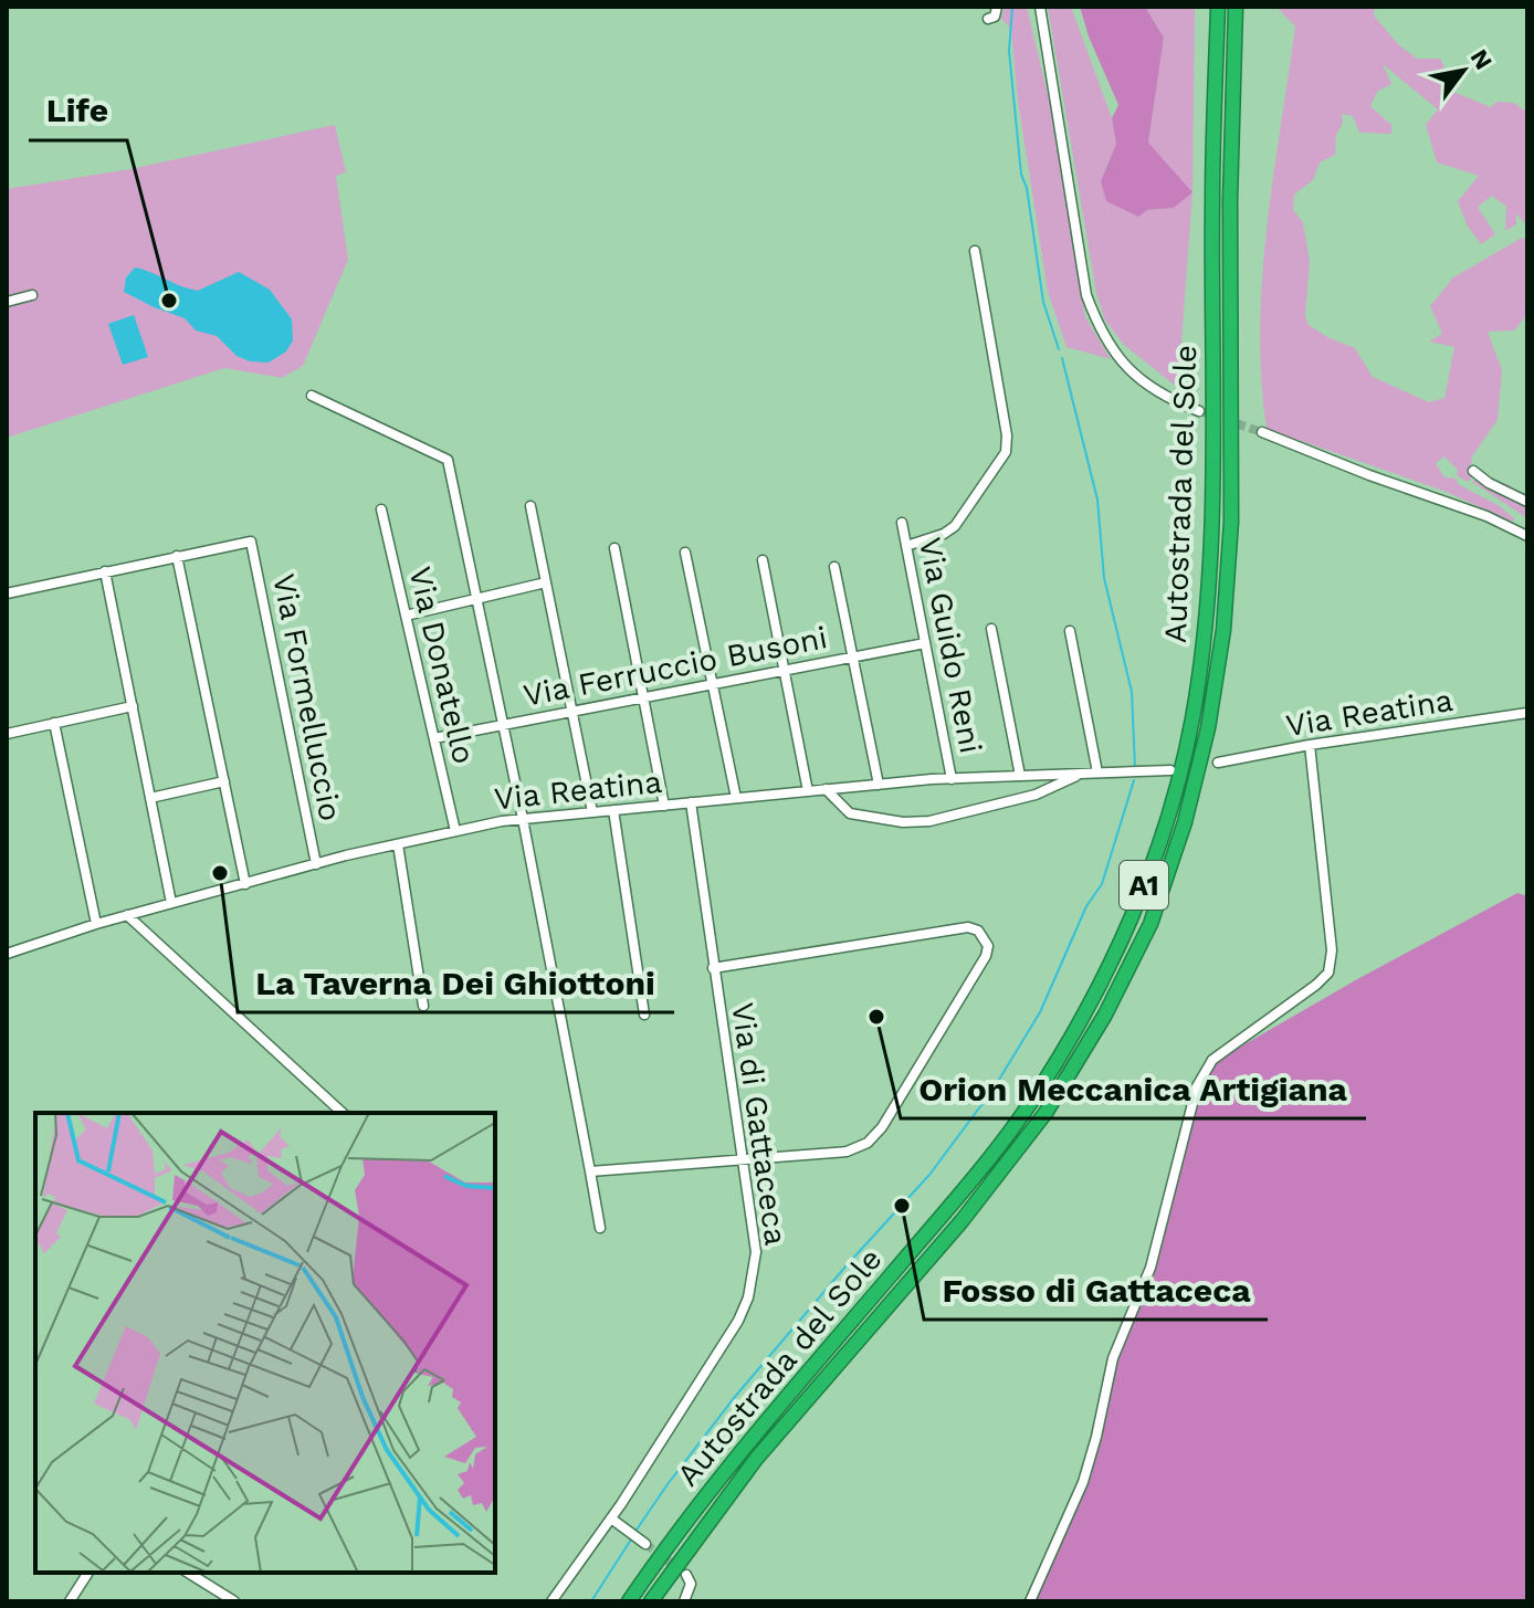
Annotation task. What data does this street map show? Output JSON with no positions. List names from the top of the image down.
{
  "streets": {
    "highway": ["Autostrada del Sole", "A1"],
    "street": [
      "Via Guido Reni",
      "Via Donatello",
      "Via Ferruccio Busoni",
      "Via Formelluccio",
      "Via Reatina",
      "Via di Gattaceca"
    ]
  },
  "crossings": [
    ["Via Guido Reni", "Via Ferruccio Busoni"],
    ["Via Guido Reni", "Via Reatina"],
    ["Via Donatello", "Via Ferruccio Busoni"],
    ["Via Donatello", "Via Reatina"],
    ["Via Formelluccio", "Via Reatina"],
    ["Via Reatina", "Via di Gattaceca"]
  ],
  "places": [
    "Life",
    "La Taverna Dei Ghiottoni",
    "Orion Meccanica Artigiana",
    "Fosso di Gattaceca"
  ],
  "north": "top right"
}
